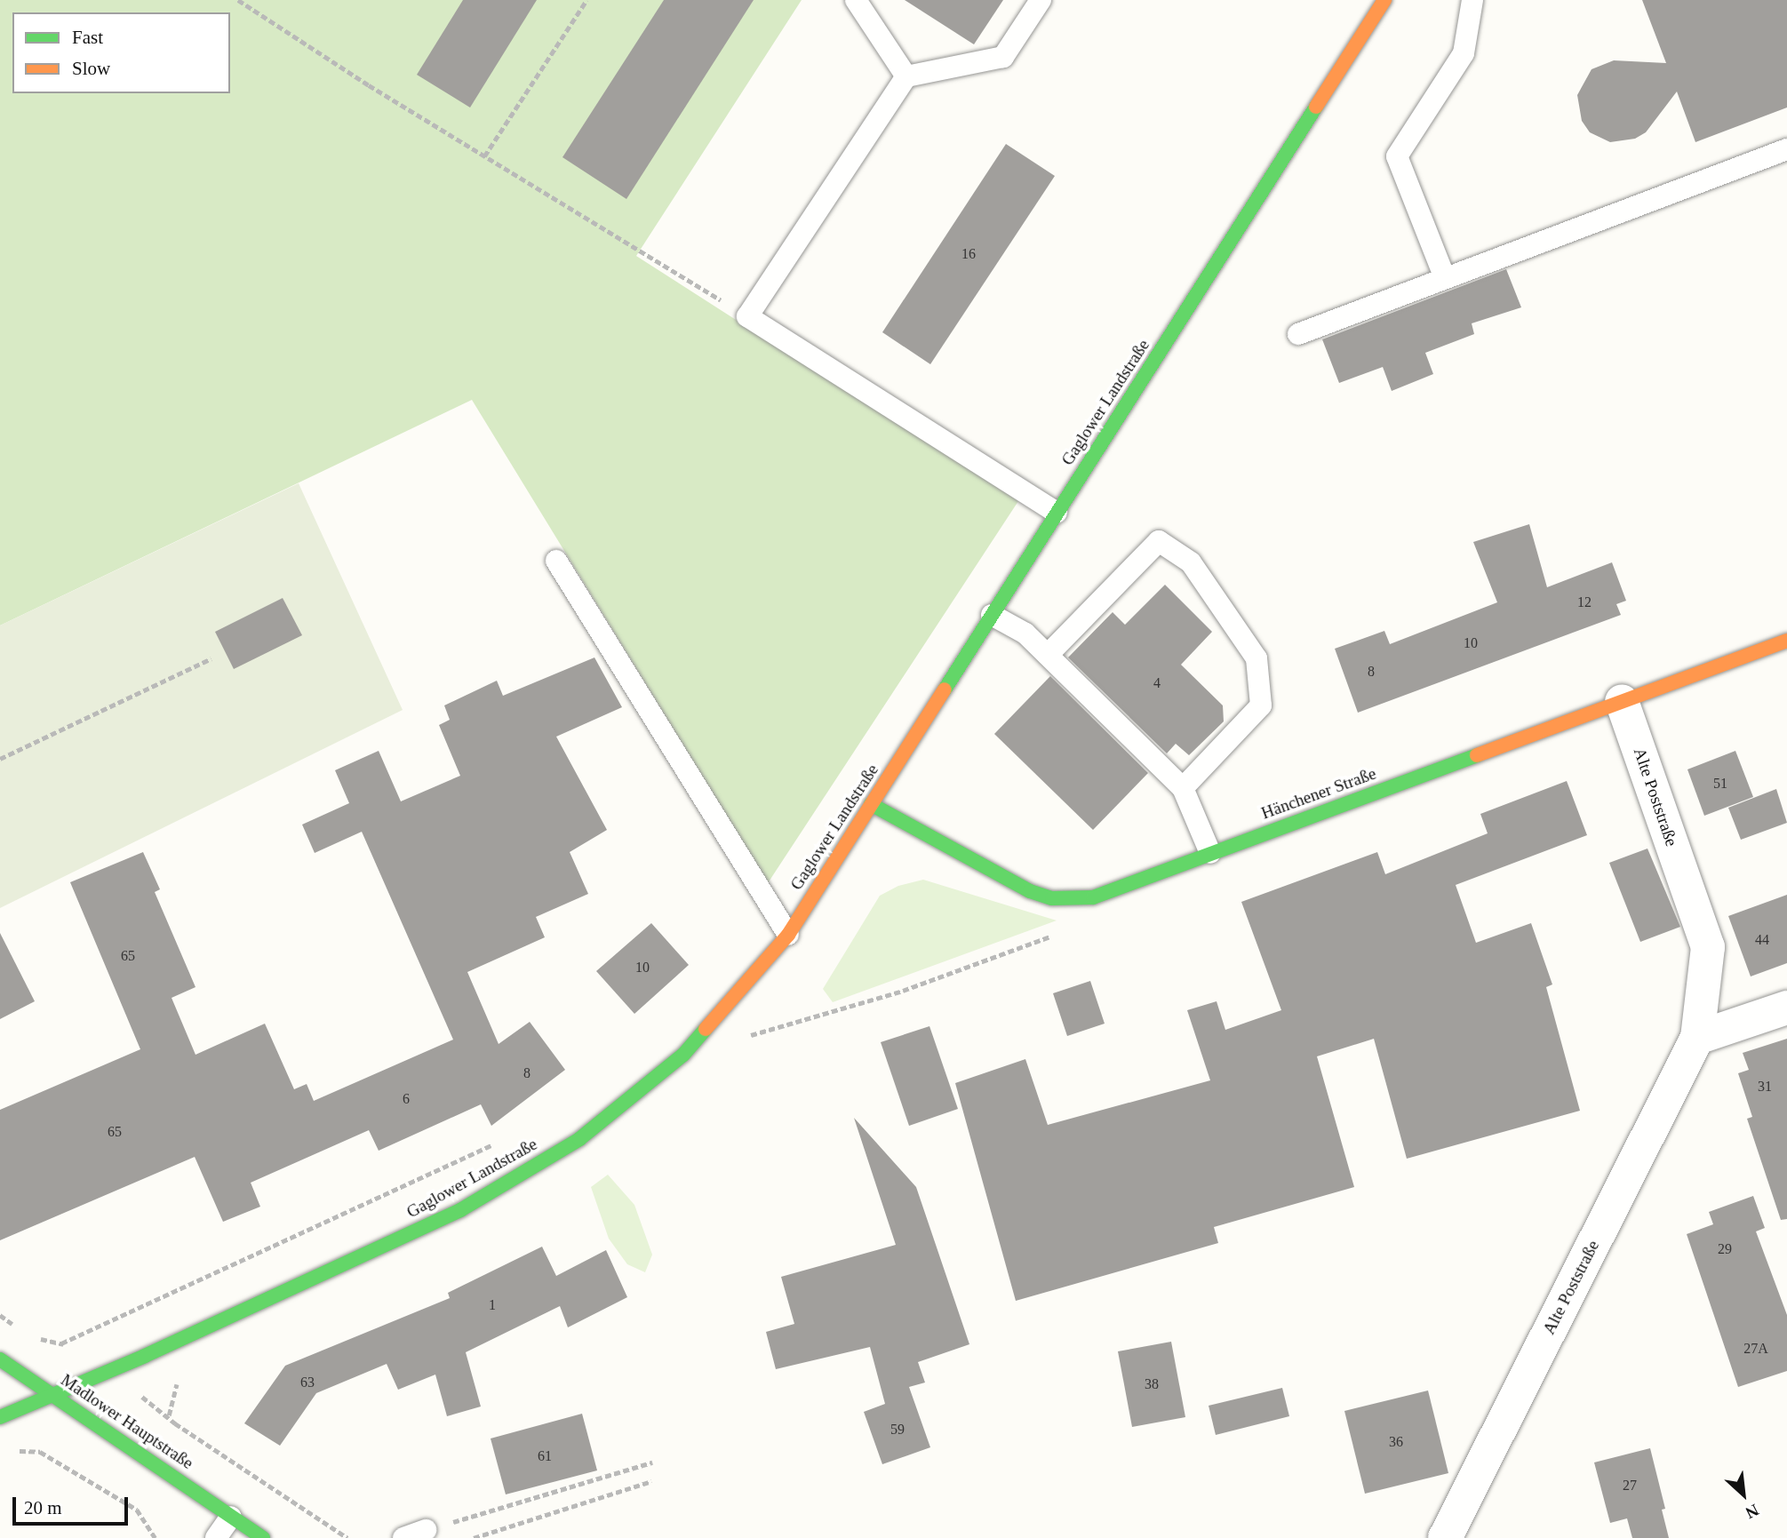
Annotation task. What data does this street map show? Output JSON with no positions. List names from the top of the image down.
{
  "streets": {
    "main road": ["Gaglower Landstraße", "Hänchener Straße", "Madlower Hauptstraße"],
    "street": ["Alte Poststraße"]
  },
  "crossings": [
    ["Gaglower Landstraße", "Hänchener Straße"],
    ["Gaglower Landstraße", "Madlower Hauptstraße"],
    ["Hänchener Straße", "Alte Poststraße"]
  ],
  "house_numbers": [
    "16",
    "12",
    "10",
    "8",
    "4",
    "51",
    "44",
    "65",
    "10",
    "8",
    "31",
    "6",
    "65",
    "29",
    "1",
    "27A",
    "63",
    "38",
    "59",
    "36",
    "61",
    "27"
  ],
  "legend": ["Fast", "Slow"],
  "scale_bar": "20 m",
  "north": "bottom right"
}
